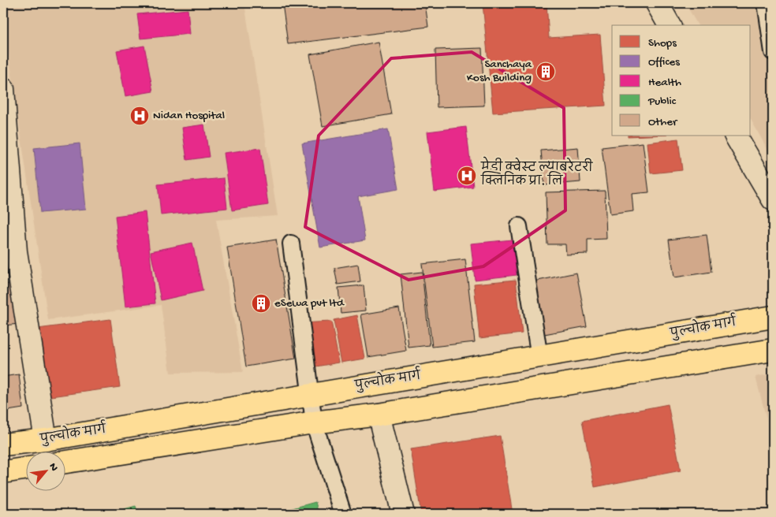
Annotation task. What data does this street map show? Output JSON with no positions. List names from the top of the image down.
{
  "streets": {
    "main road": ["पुल्चोक मार्ग"]
  },
  "places": {
    "building": ["Sanchaya Kosh Building", "eSewa pvt ltd"],
    "hospital": ["Nidan Hospital", "मेडी क्वेस्ट ल्याबरेटरी क्लिनिक प्रा. लि"]
  },
  "legend": [
    "Shops",
    "Offices",
    "Health",
    "Public",
    "Other"
  ],
  "north": "top right"
}
